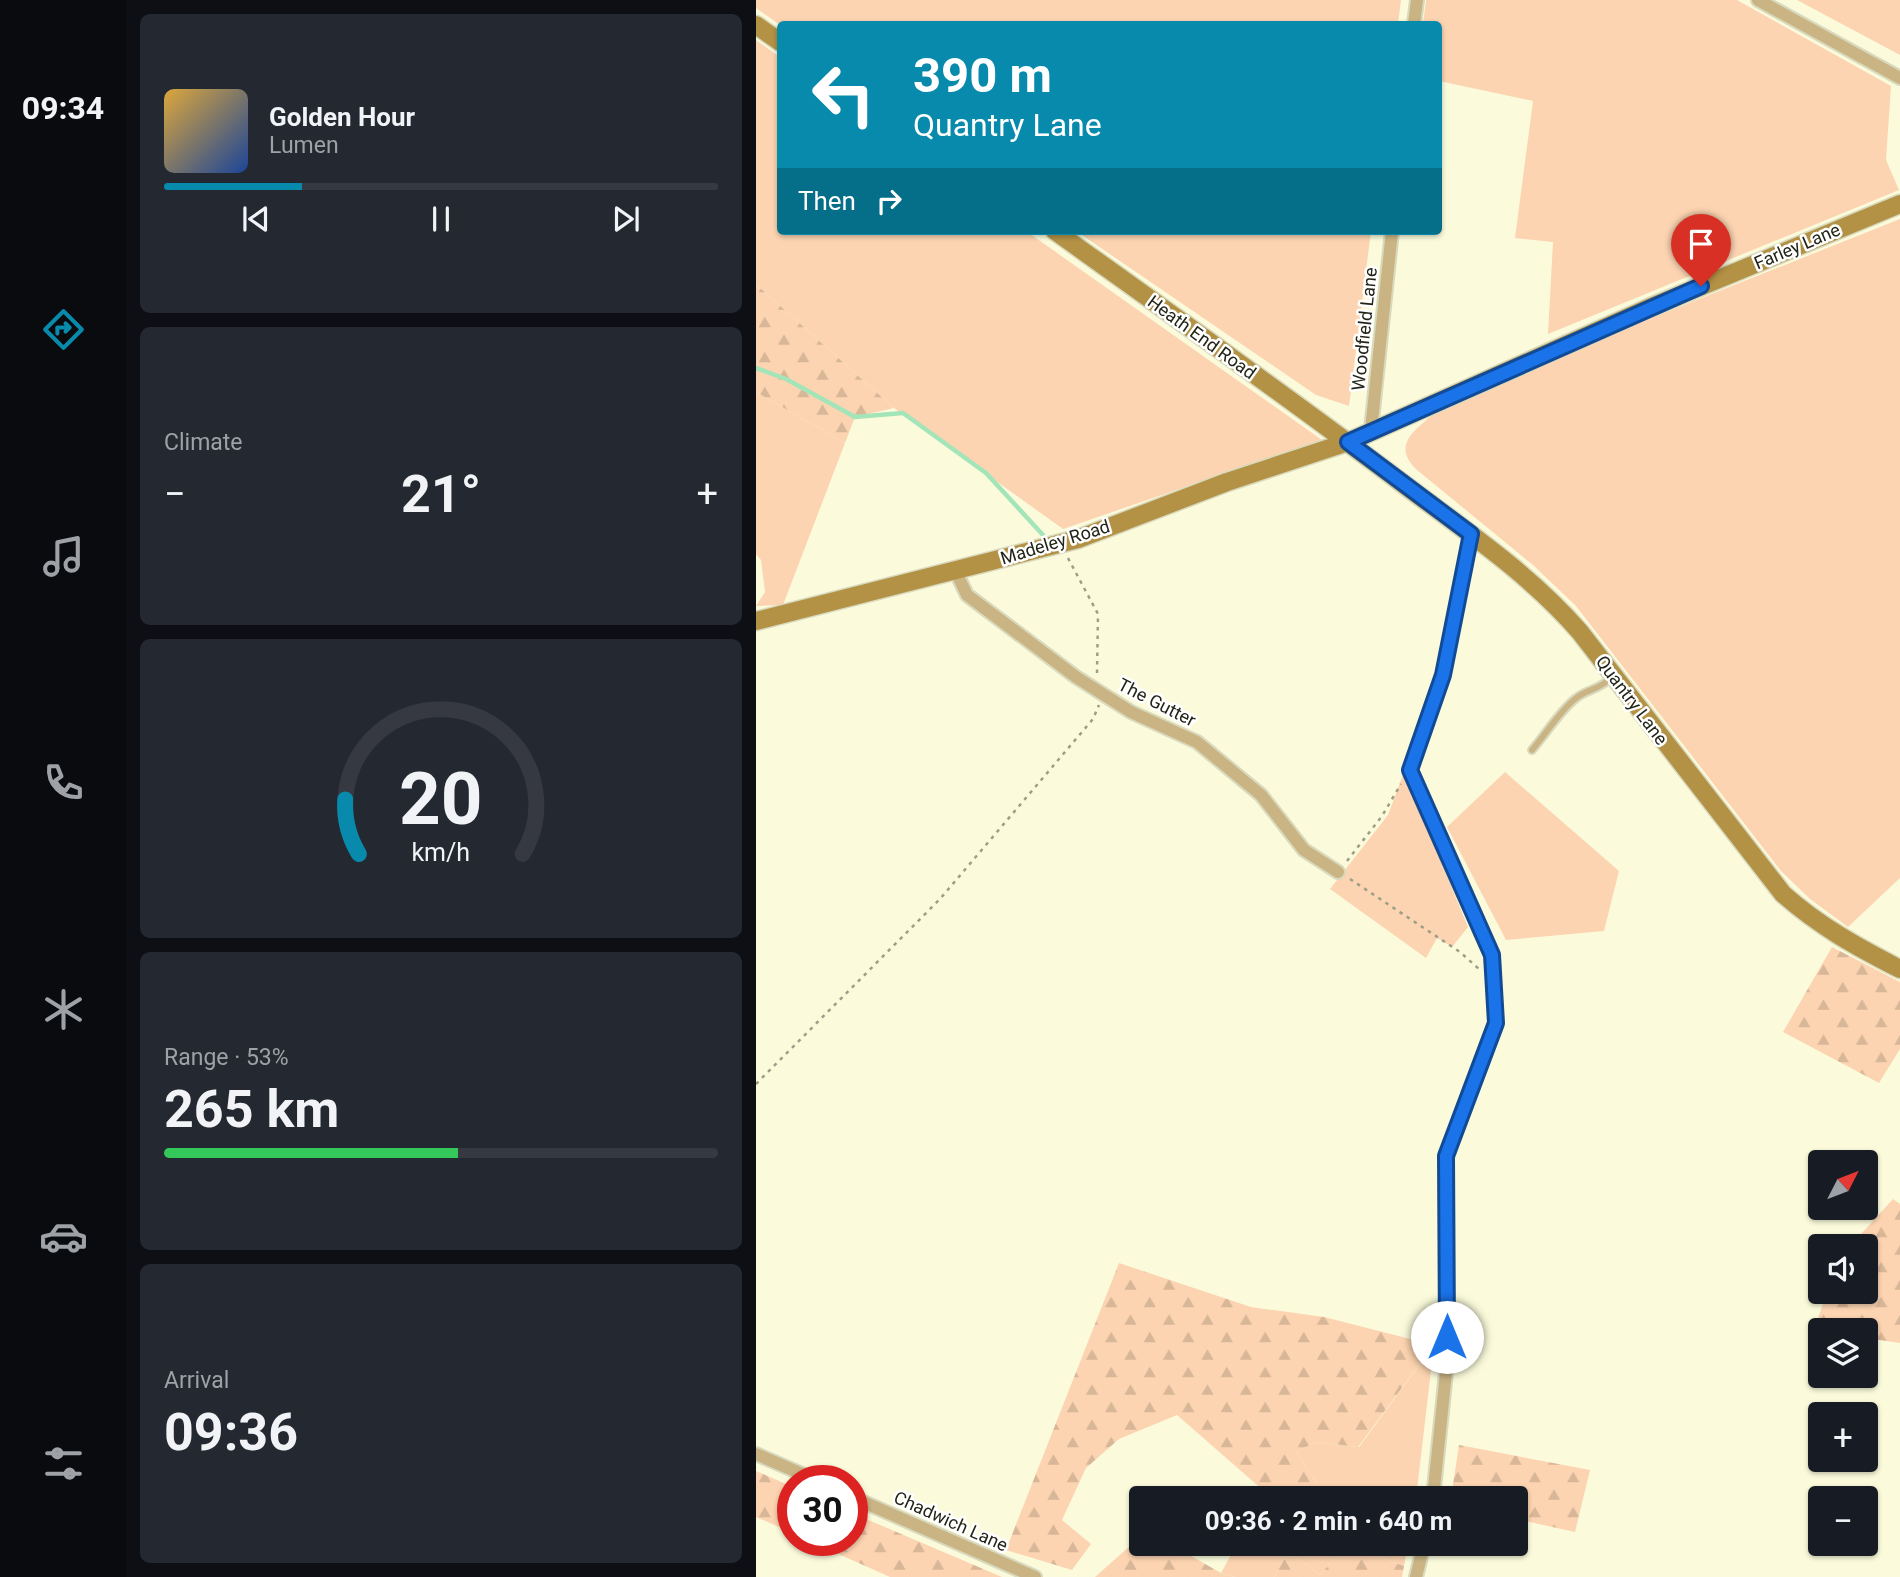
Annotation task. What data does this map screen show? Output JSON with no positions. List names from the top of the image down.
{
  "streets": {
    "street": [
      "Farley Lane",
      "Woodfield Lane",
      "Heath End Road",
      "Madeley Road",
      "Quantry Lane",
      "The Gutter",
      "Chadwich Lane"
    ]
  },
  "crossings": [
    ["Farley Lane", "Woodfield Lane"],
    ["Farley Lane", "Heath End Road"],
    ["Farley Lane", "Madeley Road"],
    ["Farley Lane", "Quantry Lane"],
    ["Heath End Road", "Madeley Road"],
    ["Heath End Road", "Quantry Lane"],
    ["Madeley Road", "Quantry Lane"],
    ["Madeley Road", "The Gutter"]
  ],
  "north": "top right",
  "page": {
    "tabs": "09:34",
    "turn": ["390 m", "Quantry Lane"],
    "song": ["Golden Hour", "Lumen"],
    "then": "Then",
    "tile": [
      "Climate",
      ["Range · 53%", "265 km"],
      ["Arrival", "09:36"]
    ],
    "heat": ["−", "21°", "+"],
    "map_buttons": ["+", "−"],
    "limit": "30",
    "trip": "09:36 · 2 min · 640 m",
    "gauge": ["20", "km/h"]
  }
}
